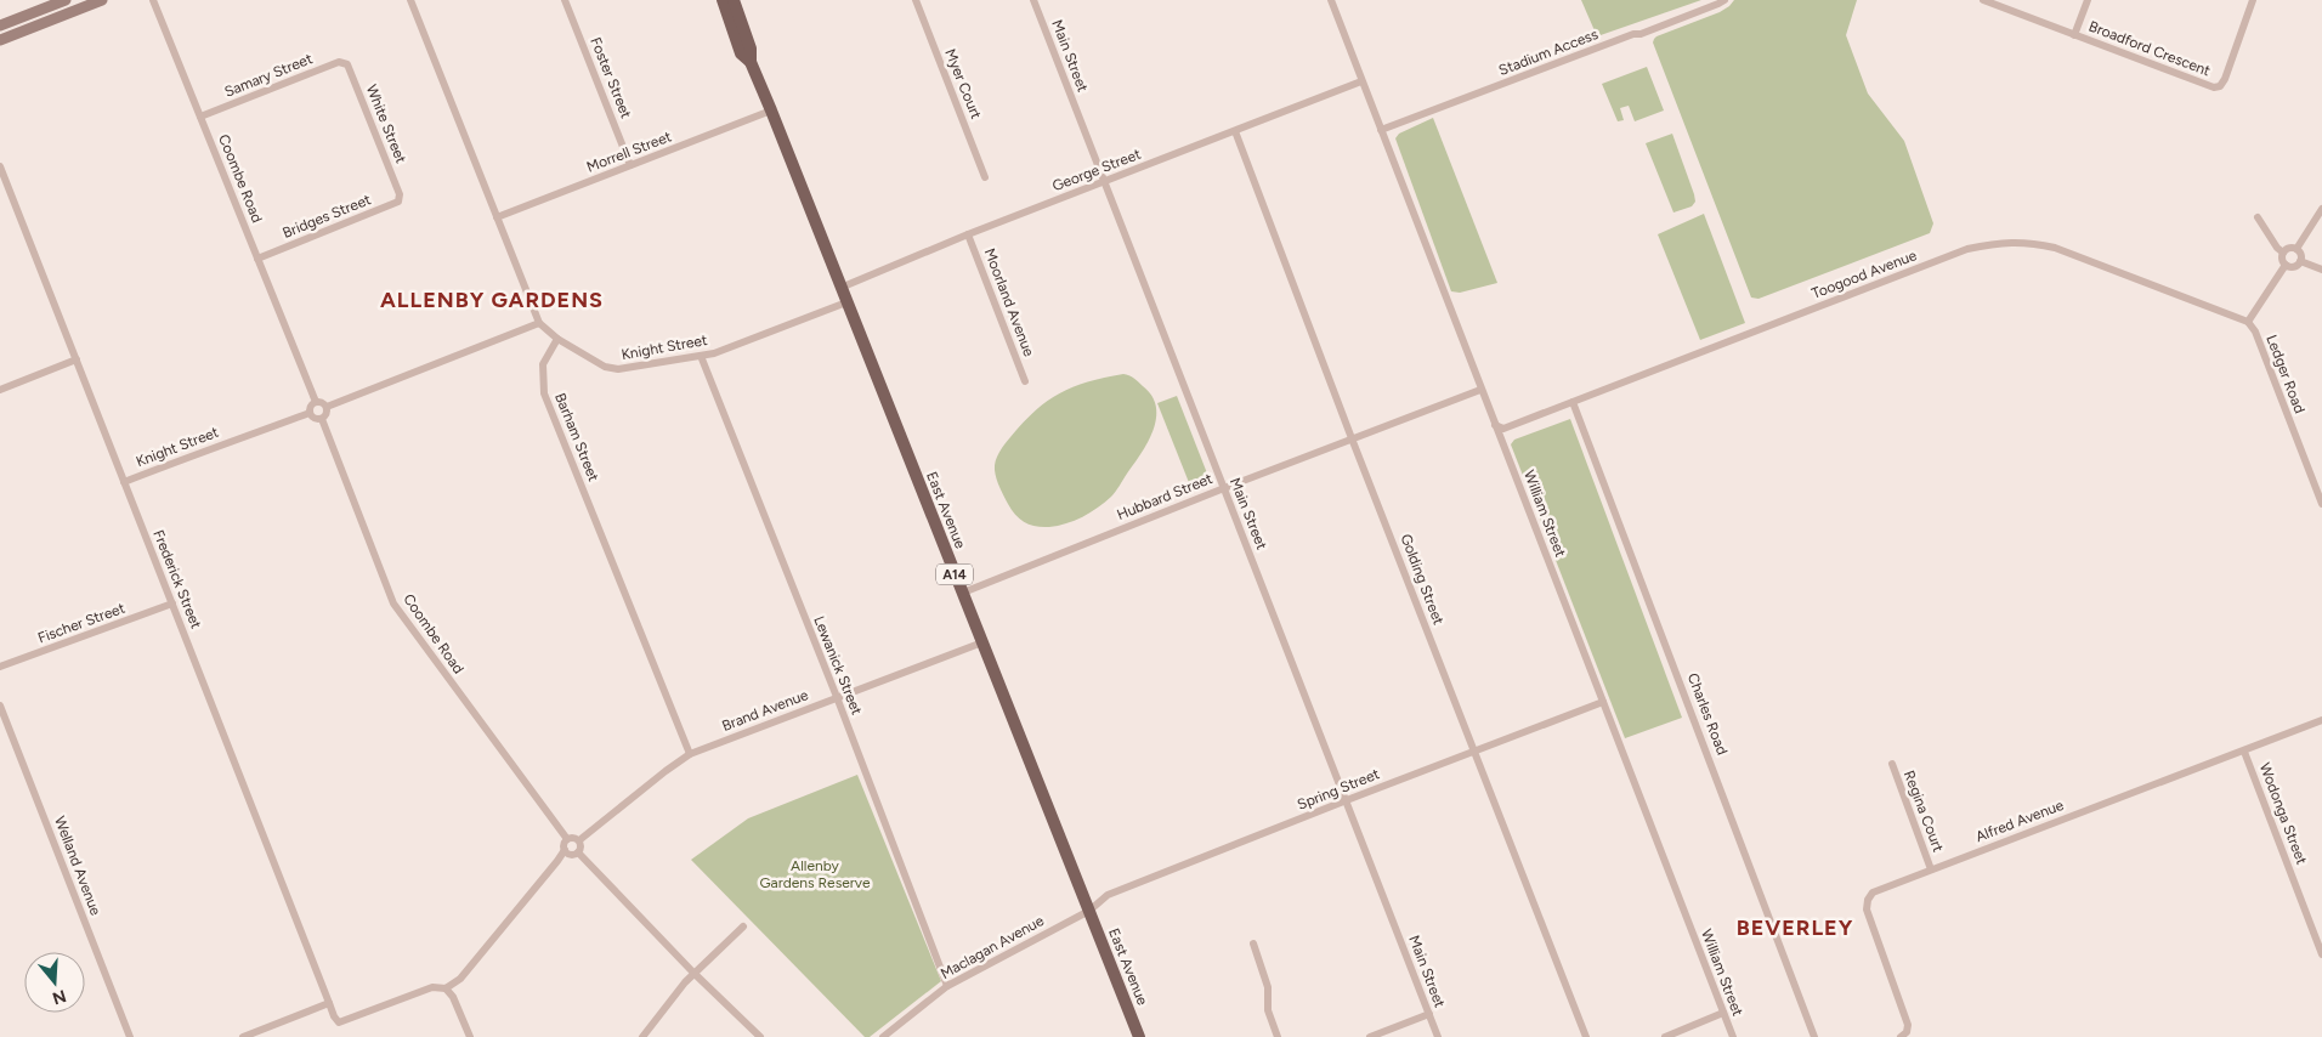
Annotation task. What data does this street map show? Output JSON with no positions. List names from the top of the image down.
{
  "streets": {
    "main road": ["East Avenue", "A14"],
    "street": [
      "Broadford Crescent",
      "Stadium Access",
      "Main Street",
      "Samary Street",
      "Foster Street",
      "Myer Court",
      "White Street",
      "Morrell Street",
      "George Street",
      "Coombe Road",
      "Bridges Street",
      "Toogood Avenue",
      "Moorland Avenue",
      "Knight Street",
      "Ledger Road",
      "Barham Street",
      "Hubbard Street",
      "William Street",
      "Frederick Street",
      "Golding Street",
      "Fischer Street",
      "Lewanick Street",
      "Brand Avenue",
      "Charles Road",
      "Spring Street",
      "Regina Court",
      "Wodonga Street",
      "Alfred Avenue",
      "Welland Avenue",
      "Maclagan Avenue"
    ]
  },
  "crossings": [
    ["Stadium Access", "William Street"],
    ["Main Street", "George Street"],
    ["Main Street", "Hubbard Street"],
    ["Main Street", "Spring Street"],
    ["Samary Street", "White Street"],
    ["Samary Street", "Coombe Road"],
    ["Foster Street", "Morrell Street"],
    ["White Street", "Bridges Street"],
    ["Morrell Street", "East Avenue"],
    ["George Street", "Moorland Avenue"],
    ["George Street", "East Avenue"],
    ["George Street", "William Street"],
    ["George Street", "Golding Street"],
    ["Coombe Road", "Bridges Street"],
    ["Coombe Road", "Knight Street"],
    ["Coombe Road", "Brand Avenue"],
    ["Toogood Avenue", "Ledger Road"],
    ["Toogood Avenue", "William Street"],
    ["Toogood Avenue", "Charles Road"],
    ["Knight Street", "Barham Street"],
    ["Knight Street", "East Avenue"],
    ["Knight Street", "Frederick Street"],
    ["Knight Street", "Lewanick Street"],
    ["Barham Street", "Brand Avenue"],
    ["Hubbard Street", "East Avenue"],
    ["Hubbard Street", "William Street"],
    ["Hubbard Street", "Golding Street"],
    ["East Avenue", "Brand Avenue"],
    ["East Avenue", "Spring Street"],
    ["East Avenue", "Maclagan Avenue"],
    ["William Street", "Spring Street"],
    ["Frederick Street", "Fischer Street"],
    ["Golding Street", "Spring Street"],
    ["Lewanick Street", "Brand Avenue"],
    ["Lewanick Street", "Maclagan Avenue"],
    ["Spring Street", "Maclagan Avenue"],
    ["Regina Court", "Alfred Avenue"],
    ["Wodonga Street", "Alfred Avenue"]
  ],
  "districts": ["ALLENBY GARDENS", "BEVERLEY"],
  "parks": ["Allenby Gardens Reserve"],
  "north": "bottom"
}
